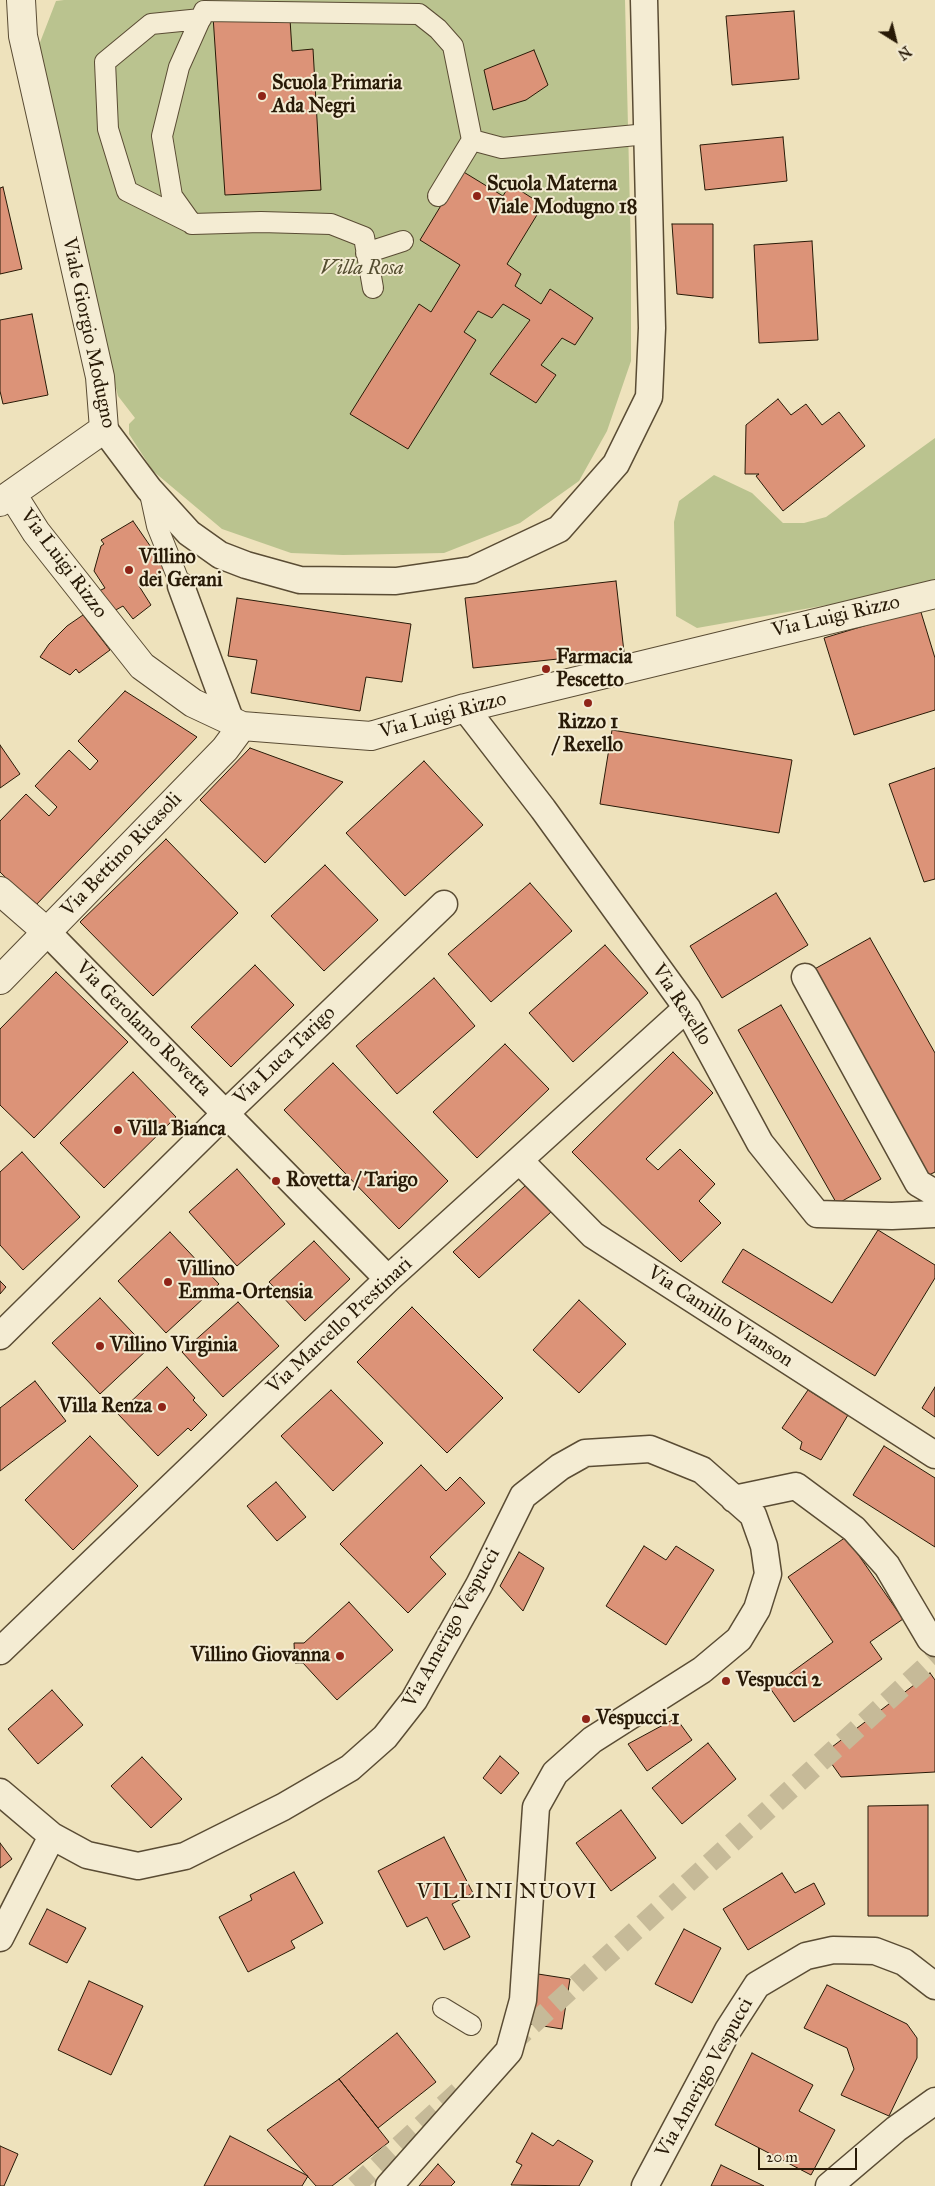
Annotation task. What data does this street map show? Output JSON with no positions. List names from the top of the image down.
{
  "streets": {
    "street": [
      "Viale Giorgio Modugno",
      "Via Luigi Rizzo",
      "Via Bettino Ricasoli",
      "Via Rexello",
      "Via Gerolamo Rovetta",
      "Via Luca Tarigo",
      "Via Camillo Vianson",
      "Via Marcello Prestinari",
      "Via Amerigo Vespucci"
    ]
  },
  "crossings": [
    ["Via Luigi Rizzo", "Via Bettino Ricasoli"],
    ["Via Luigi Rizzo", "Via Rexello"],
    ["Via Bettino Ricasoli", "Via Gerolamo Rovetta"],
    ["Via Rexello", "Via Marcello Prestinari"],
    ["Via Gerolamo Rovetta", "Via Luca Tarigo"],
    ["Via Gerolamo Rovetta", "Via Marcello Prestinari"],
    ["Via Camillo Vianson", "Via Marcello Prestinari"]
  ],
  "districts": ["VILLINI NUOVI"],
  "parks": ["Villa Rosa"],
  "places": [
    "Scuola Primaria Ada Negri",
    "Scuola Materna Viale Modugno 18",
    "Villino dei Gerani",
    "Farmacia Pescetto",
    "Rizzo 1 / Rexello",
    "Villa Bianca",
    "Rovetta / Tarigo",
    "Villino Emma-Ortensia",
    "Villino Virginia",
    "Villa Renza",
    "Villino Giovanna",
    "Vespucci 2",
    "Vespucci 1"
  ],
  "scale_bar": "20 m",
  "north": "bottom right"
}
